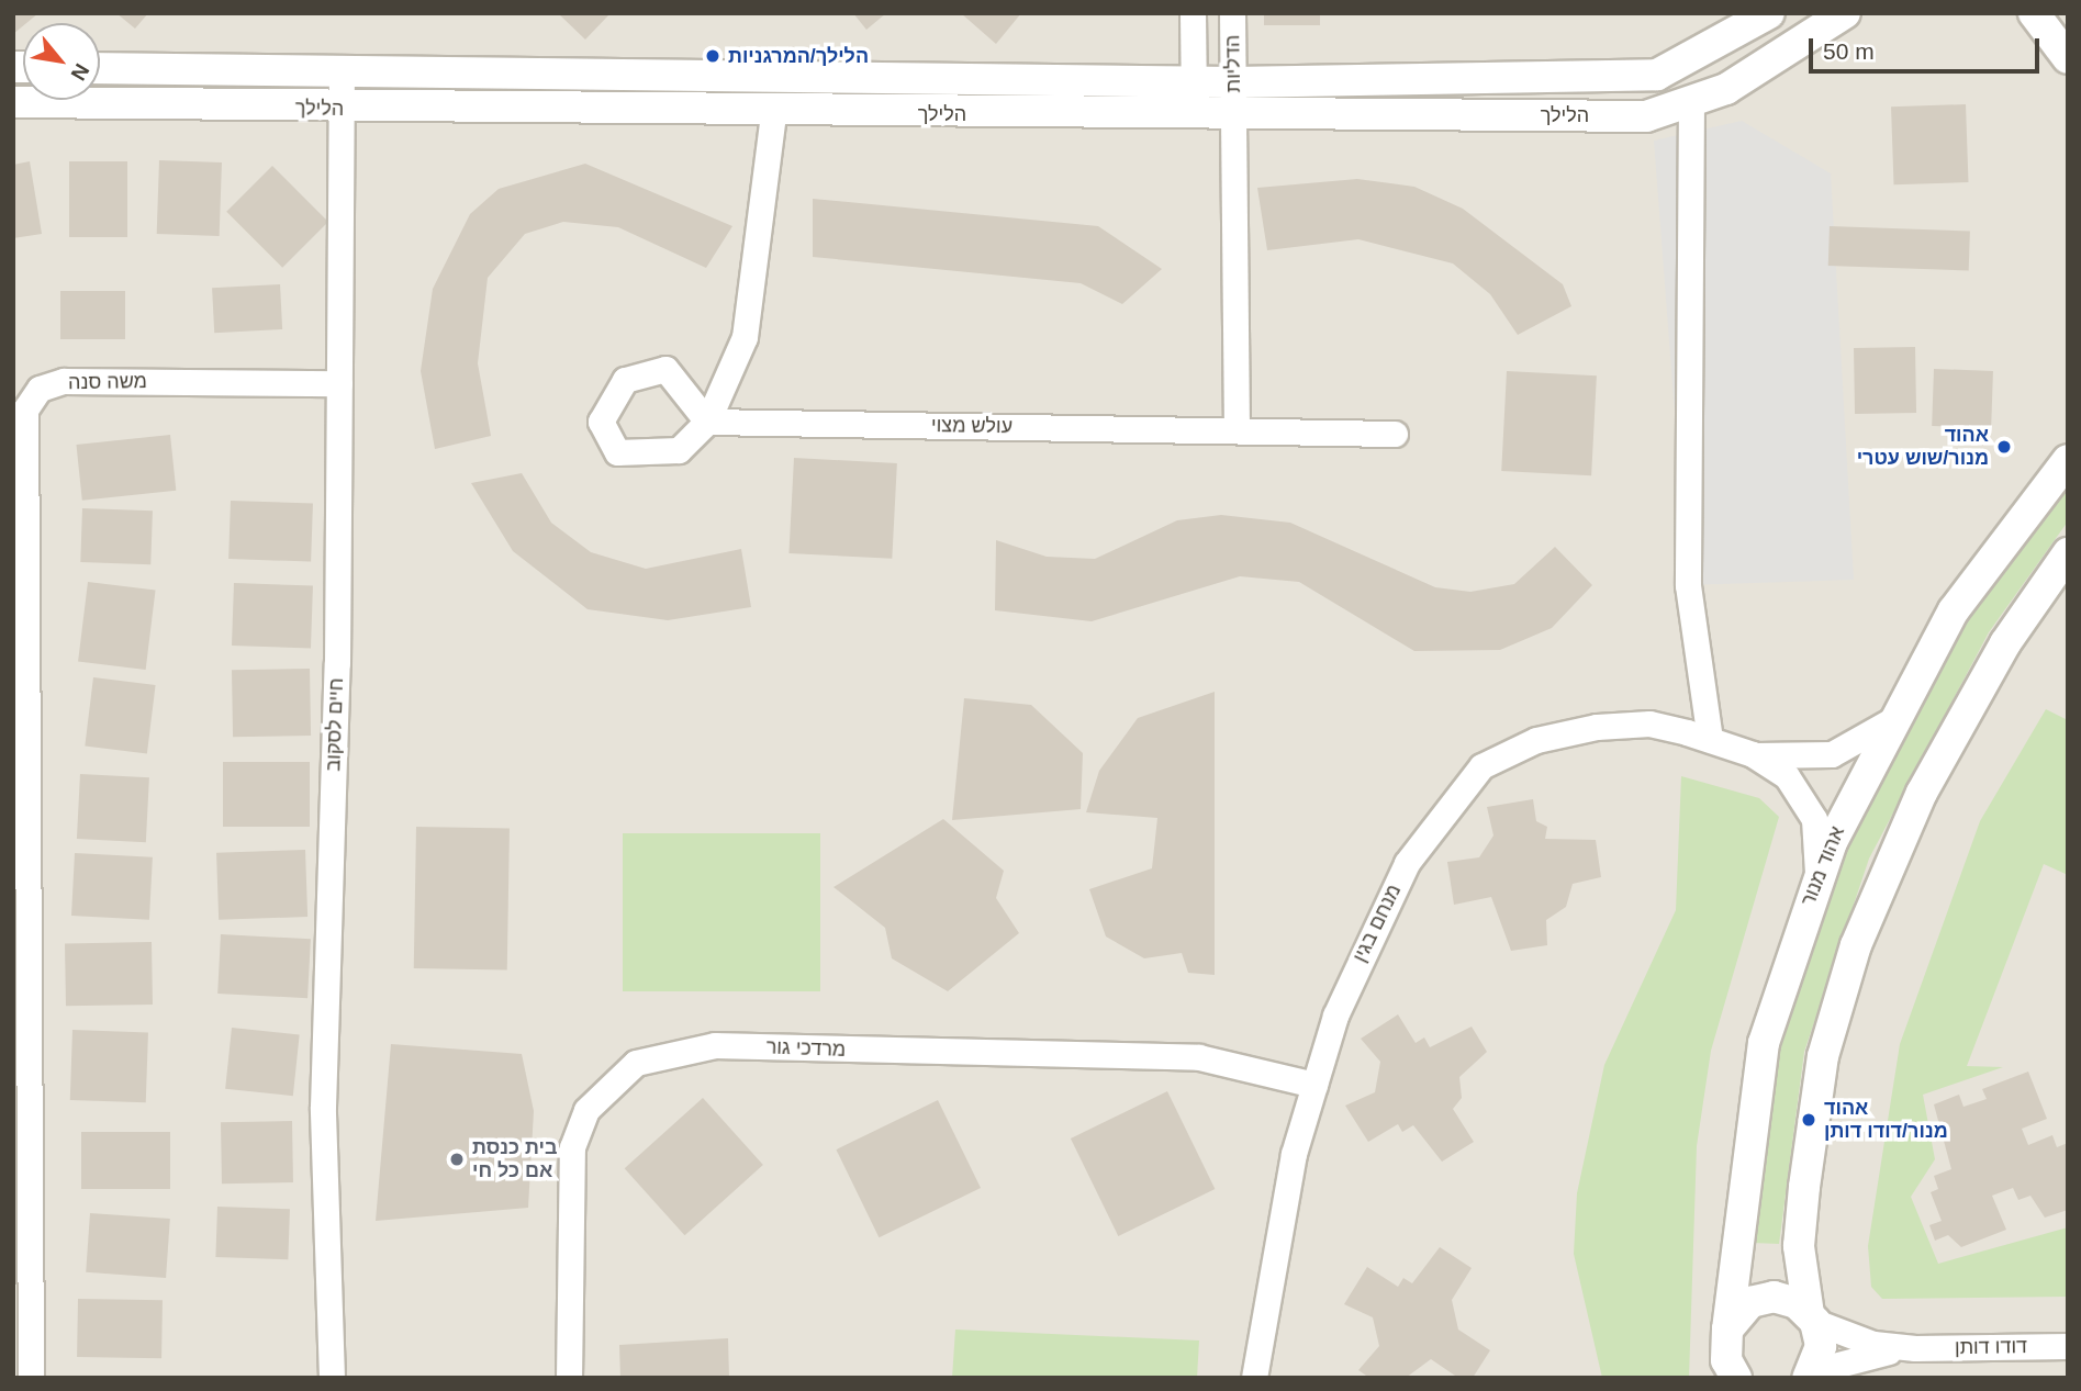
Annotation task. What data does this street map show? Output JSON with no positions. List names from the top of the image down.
{
  "streets": {
    "street": [
      "הדליות",
      "הלילך",
      "משה סנה",
      "עולש מצוי",
      "חיים לסקוב",
      "אהוד מנור",
      "מנחם בגין",
      "מרדכי גור",
      "דודו דותן"
    ]
  },
  "crossings": [
    ["הדליות", "הלילך"],
    ["הלילך", "עולש מצוי"],
    ["הלילך", "חיים לסקוב"],
    ["משה סנה", "חיים לסקוב"],
    ["אהוד מנור", "מנחם בגין"],
    ["מנחם בגין", "מרדכי גור"]
  ],
  "places": [
    "הלילך/המרגניות",
    "אהוד מנור/שוש עטרי",
    "אהוד מנור/דודו דותן",
    "בית כנסת אם כל חי"
  ],
  "scale_bar": "50 m",
  "north": "bottom right"
}
